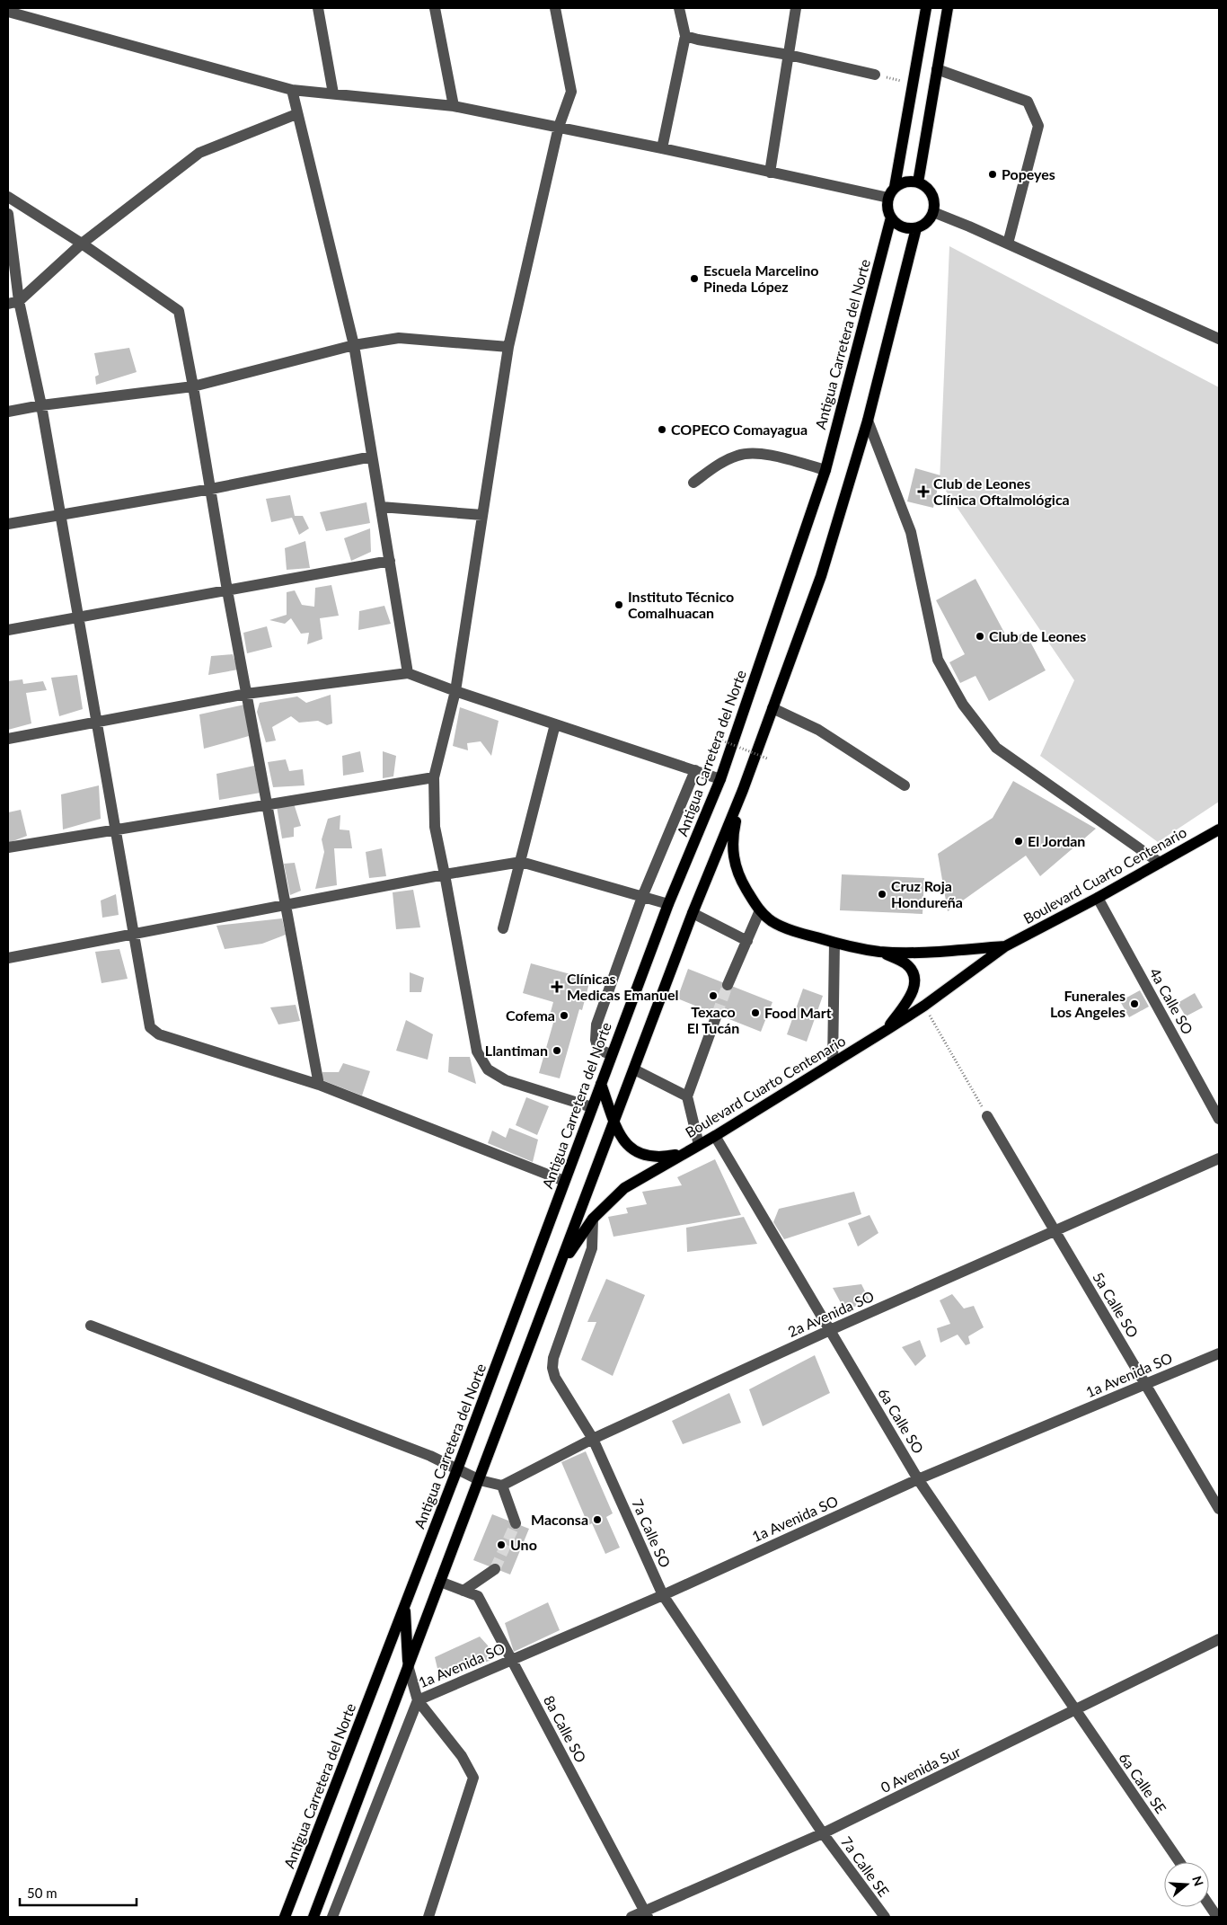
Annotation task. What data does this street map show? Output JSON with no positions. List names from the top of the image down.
{
  "streets": {
    "main road": ["Antigua Carretera del Norte", "Boulevard Cuarto Centenario"],
    "street": [
      "4a Calle SO",
      "5a Calle SO",
      "2a Avenida SO",
      "1a Avenida SO",
      "6a Calle SO",
      "7a Calle SO",
      "8a Calle SO",
      "0 Avenida Sur",
      "6a Calle SE",
      "7a Calle SE"
    ]
  },
  "crossings": [
    ["Boulevard Cuarto Centenario", "4a Calle SO"],
    ["Boulevard Cuarto Centenario", "6a Calle SO"],
    ["Boulevard Cuarto Centenario", "7a Calle SO"],
    ["5a Calle SO", "2a Avenida SO"],
    ["5a Calle SO", "1a Avenida SO"],
    ["2a Avenida SO", "6a Calle SO"],
    ["2a Avenida SO", "7a Calle SO"],
    ["1a Avenida SO", "6a Calle SO"],
    ["1a Avenida SO", "7a Calle SO"],
    ["1a Avenida SO", "8a Calle SO"],
    ["6a Calle SO", "0 Avenida Sur"],
    ["6a Calle SO", "6a Calle SE"],
    ["7a Calle SO", "0 Avenida Sur"],
    ["7a Calle SO", "7a Calle SE"],
    ["8a Calle SO", "0 Avenida Sur"],
    ["0 Avenida Sur", "6a Calle SE"],
    ["0 Avenida Sur", "7a Calle SE"]
  ],
  "places": {
    "other": [
      "Popeyes",
      "Escuela Marcelino Pineda López",
      "COPECO Comayagua",
      "Instituto Técnico Comalhuacan",
      "Club de Leones",
      "El Jordan",
      "Cruz Roja Hondureña",
      "Texaco El Tucán",
      "Funerales Los Angeles",
      "Food Mart",
      "Cofema",
      "Llantiman",
      "Maconsa",
      "Uno"
    ],
    "health": ["Club de Leones Clínica Oftalmológica", "Clínicas Medicas Emanuel"]
  },
  "scale_bar": "50 m",
  "north": "right"
}
